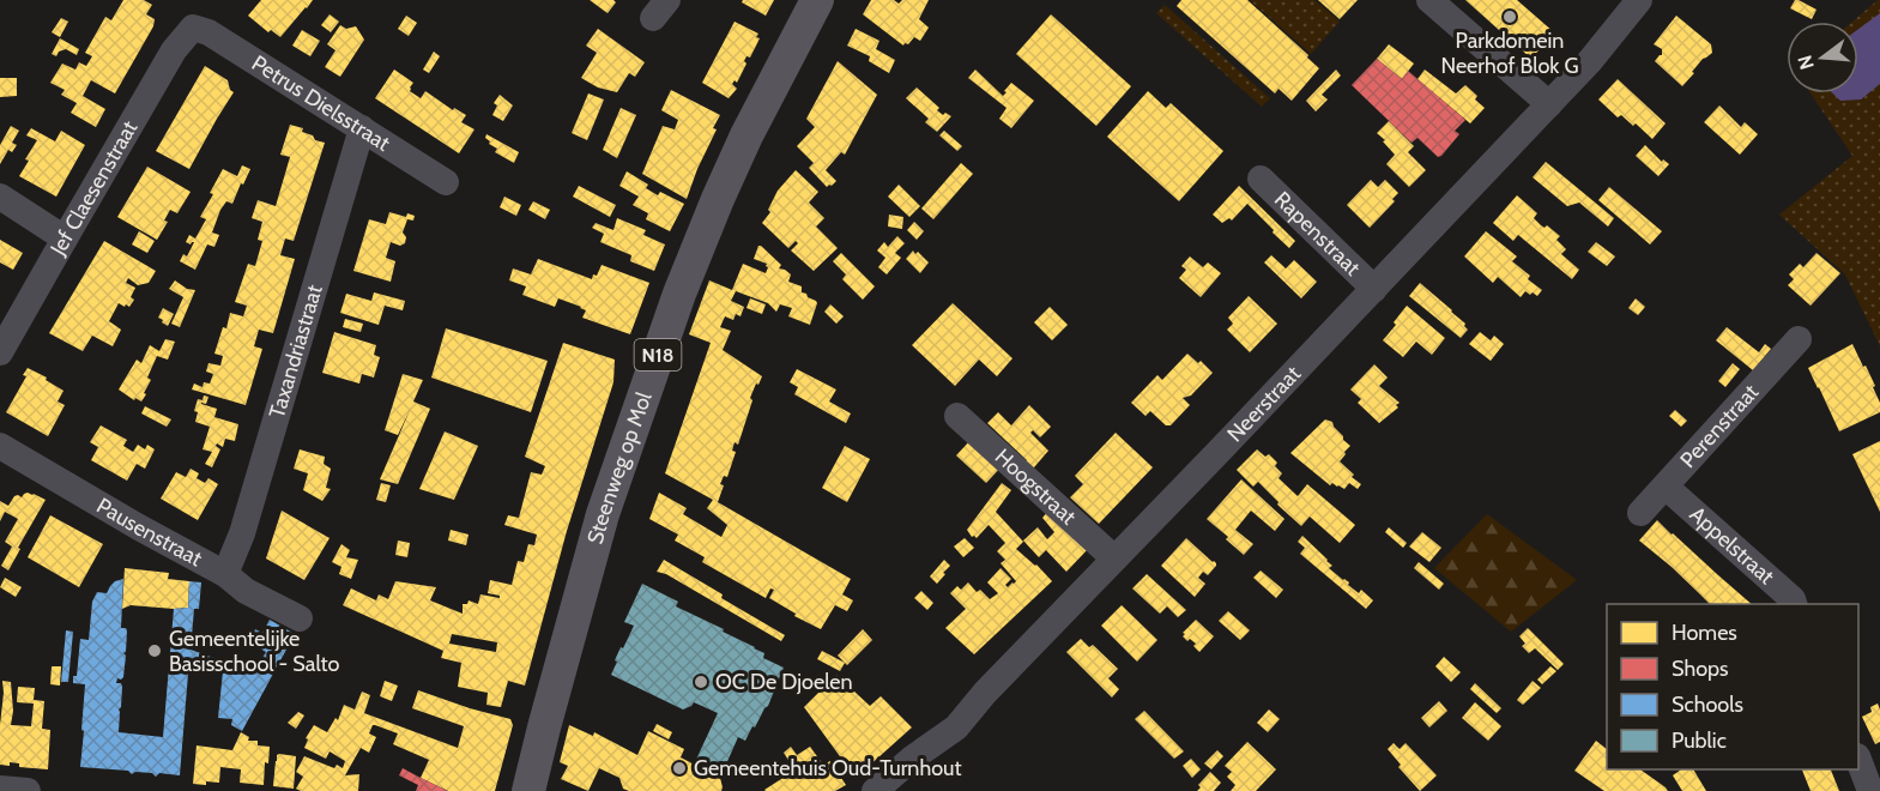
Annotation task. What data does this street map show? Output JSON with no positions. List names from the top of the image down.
{
  "streets": {
    "main road": ["N18", "Steenweg op Mol"],
    "street": [
      "Petrus Dielsstraat",
      "Jef Claesenstraat",
      "Rapenstraat",
      "Taxandriastraat",
      "Neerstraat",
      "Perenstraat",
      "Hoogstraat",
      "Pausenstraat",
      "Appelstraat"
    ]
  },
  "crossings": [
    ["Petrus Dielsstraat", "Jef Claesenstraat"],
    ["Petrus Dielsstraat", "Taxandriastraat"],
    ["Rapenstraat", "Neerstraat"],
    ["Taxandriastraat", "Pausenstraat"],
    ["Neerstraat", "Hoogstraat"],
    ["Perenstraat", "Appelstraat"]
  ],
  "places": [
    "Parkdomein Neerhof Blok G",
    "Gemeentelijke Basisschool - Salto",
    "OC De Djoelen",
    "Gemeentehuis Oud-Turnhout"
  ],
  "legend": [
    "Homes",
    "Shops",
    "Schools",
    "Public"
  ],
  "north": "left"
}
